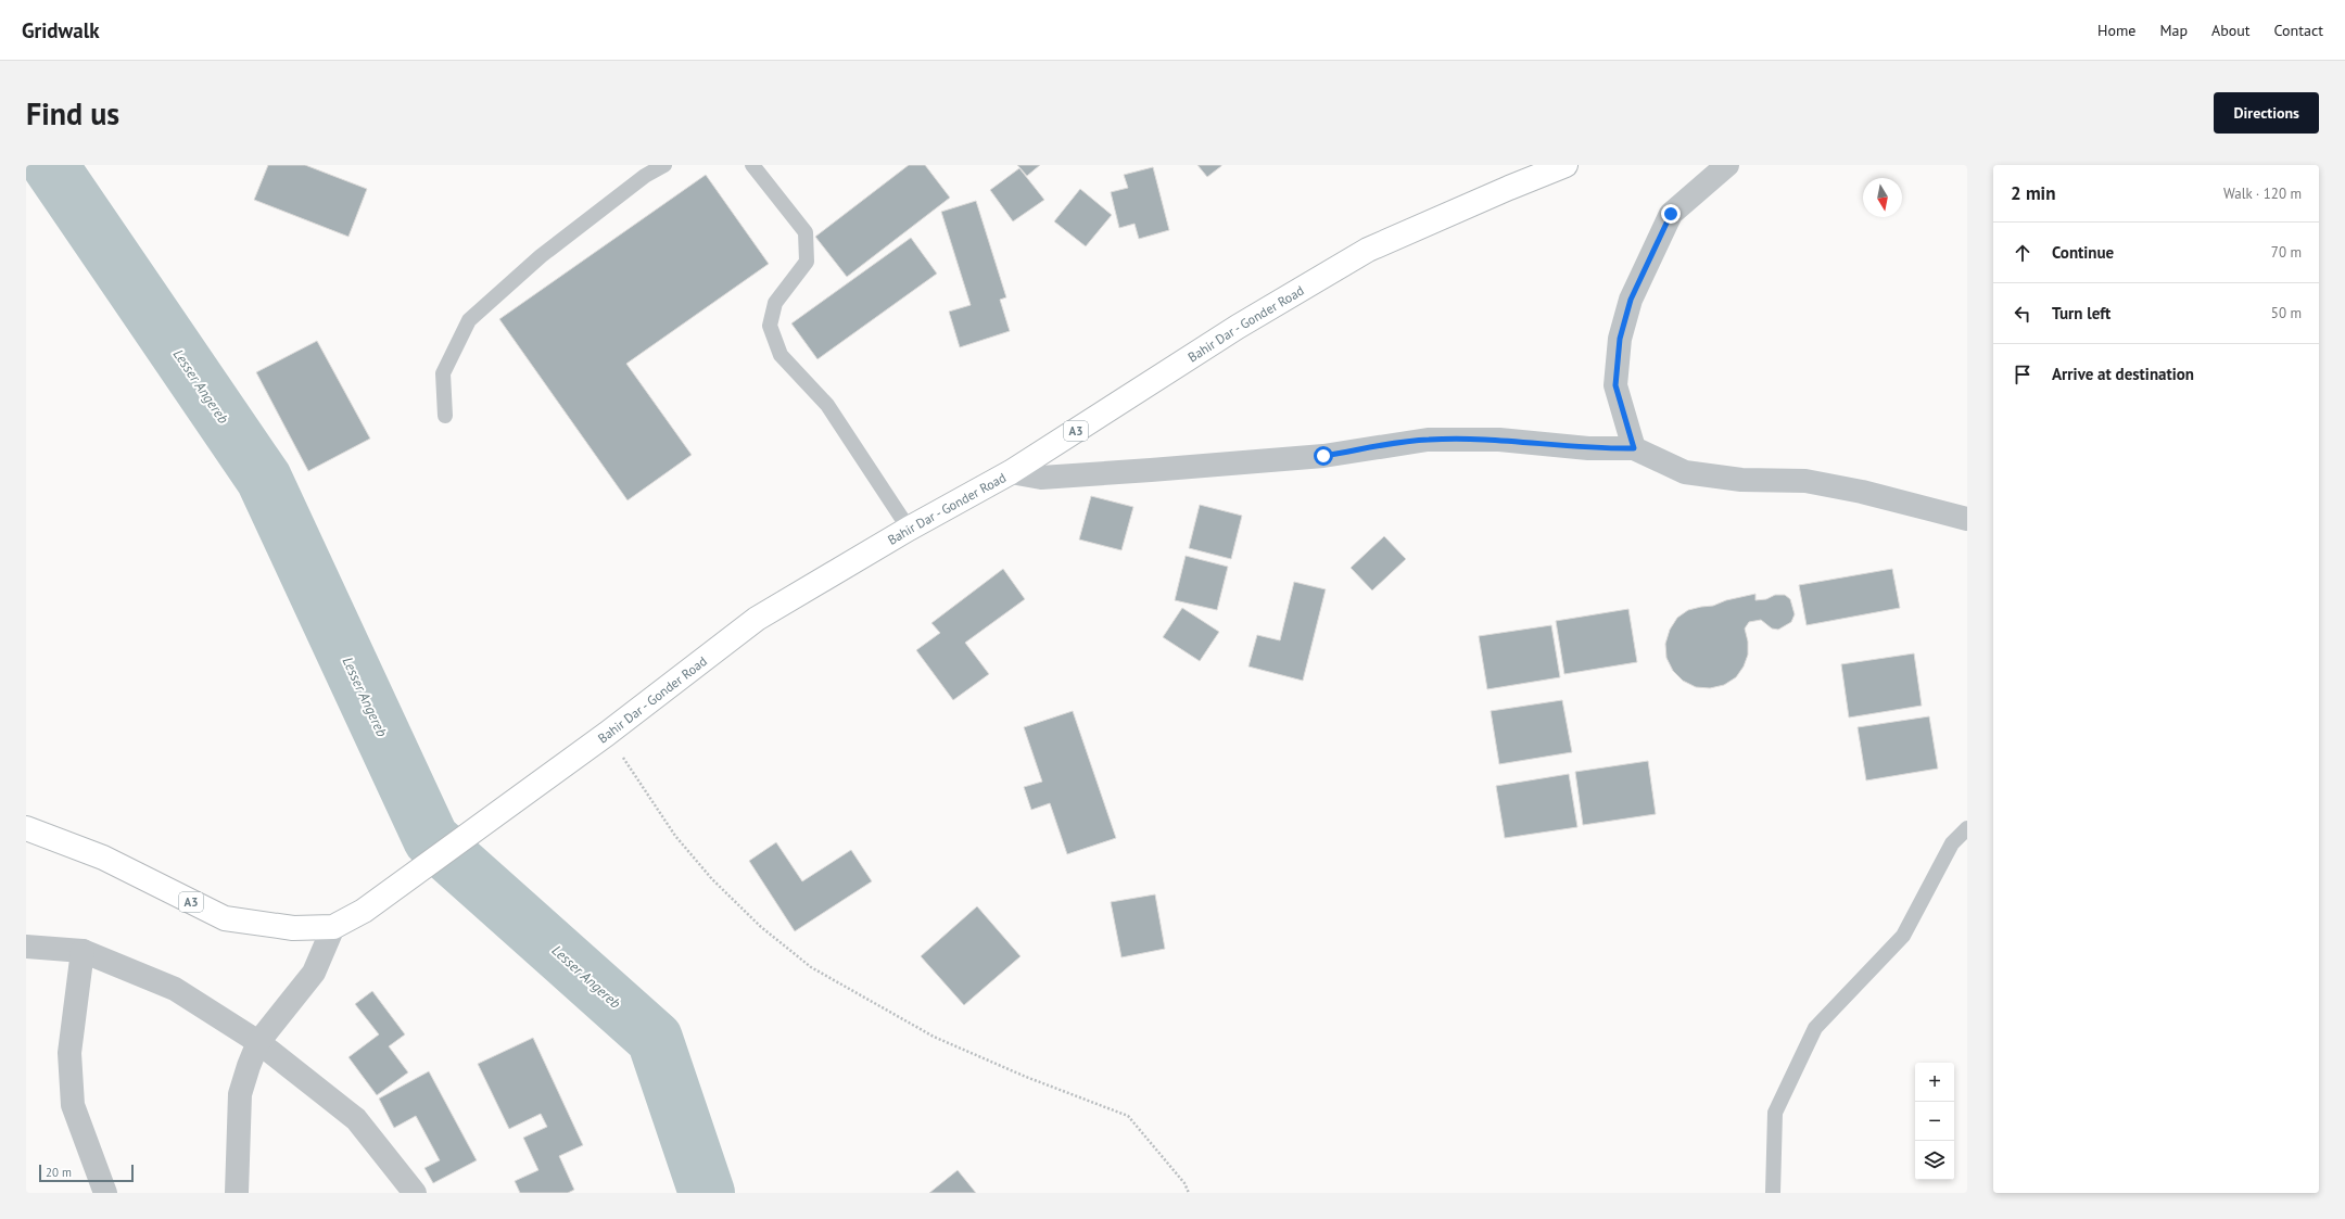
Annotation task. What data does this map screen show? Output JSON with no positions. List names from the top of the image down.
{
  "streets": {
    "highway": ["Bahir Dar - Gonder Road", "A3"]
  },
  "crossings": [
    ["Bahir Dar - Gonder Road", "A3"]
  ],
  "water": ["Lesser Angereb"],
  "scale_bar": "20 m",
  "north": "bottom",
  "page": {
    "header": "Gridwalk",
    "nav": [
      "Home",
      "Map",
      "About",
      "Contact"
    ],
    "buttons": "Directions",
    "title": "Find us",
    "heading": ["2 min", "Walk · 120 m"],
    "list": [
      ["Continue", "70 m"],
      ["Turn left", "50 m"],
      "Arrive at destination"
    ],
    "map_buttons": ["+", "−"],
    "scale": "20 m"
  }
}
